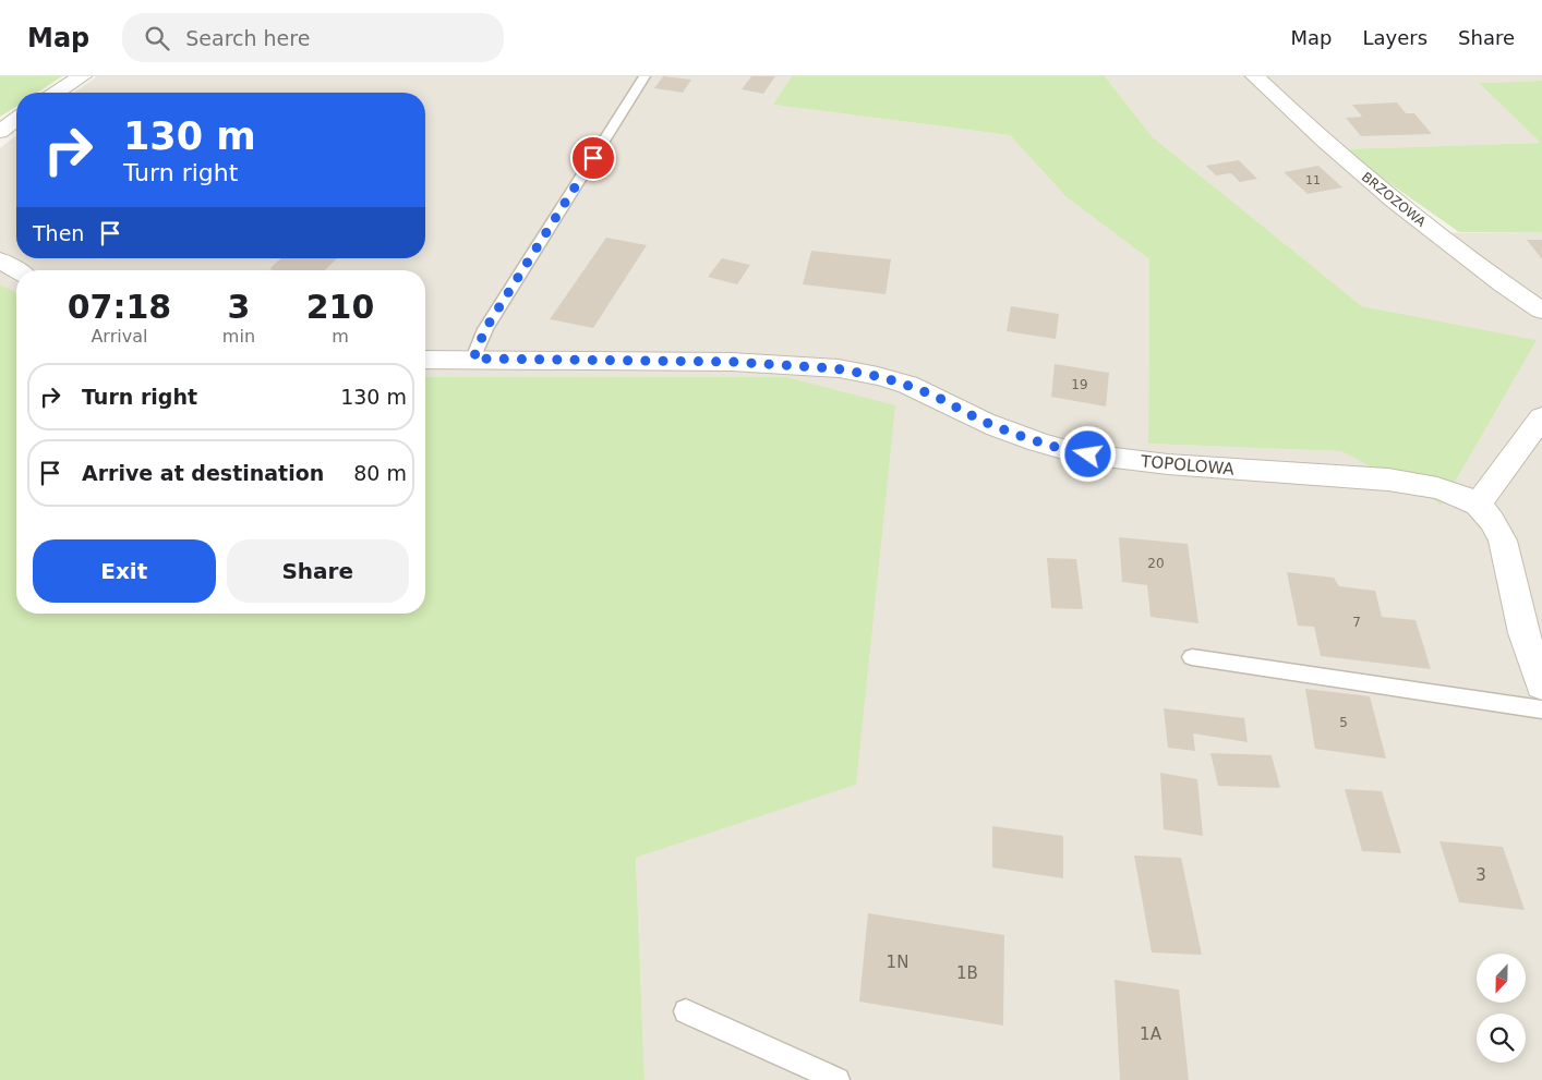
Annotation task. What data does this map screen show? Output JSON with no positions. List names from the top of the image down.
{
  "streets": {
    "street": ["BRZOZOWA", "TOPOLOWA"]
  },
  "house_numbers": [
    "11",
    "19",
    "20",
    "7",
    "5",
    "3",
    "1N",
    "1B",
    "1A"
  ],
  "north": "bottom",
  "page": {
    "header": "Map",
    "search": "Search here",
    "nav": ["Map", "Layers", "Share"],
    "turn": ["130 m", "Turn right"],
    "then": "Then",
    "eta": [
      "07:18",
      "Arrival",
      "3",
      "min",
      "210",
      "m"
    ],
    "list": [
      {
        "name": "Turn right",
        "value": "130 m"
      },
      {
        "name": "Arrive at destination",
        "value": "80 m"
      }
    ],
    "buttons": ["Exit", "Share"]
  }
}
